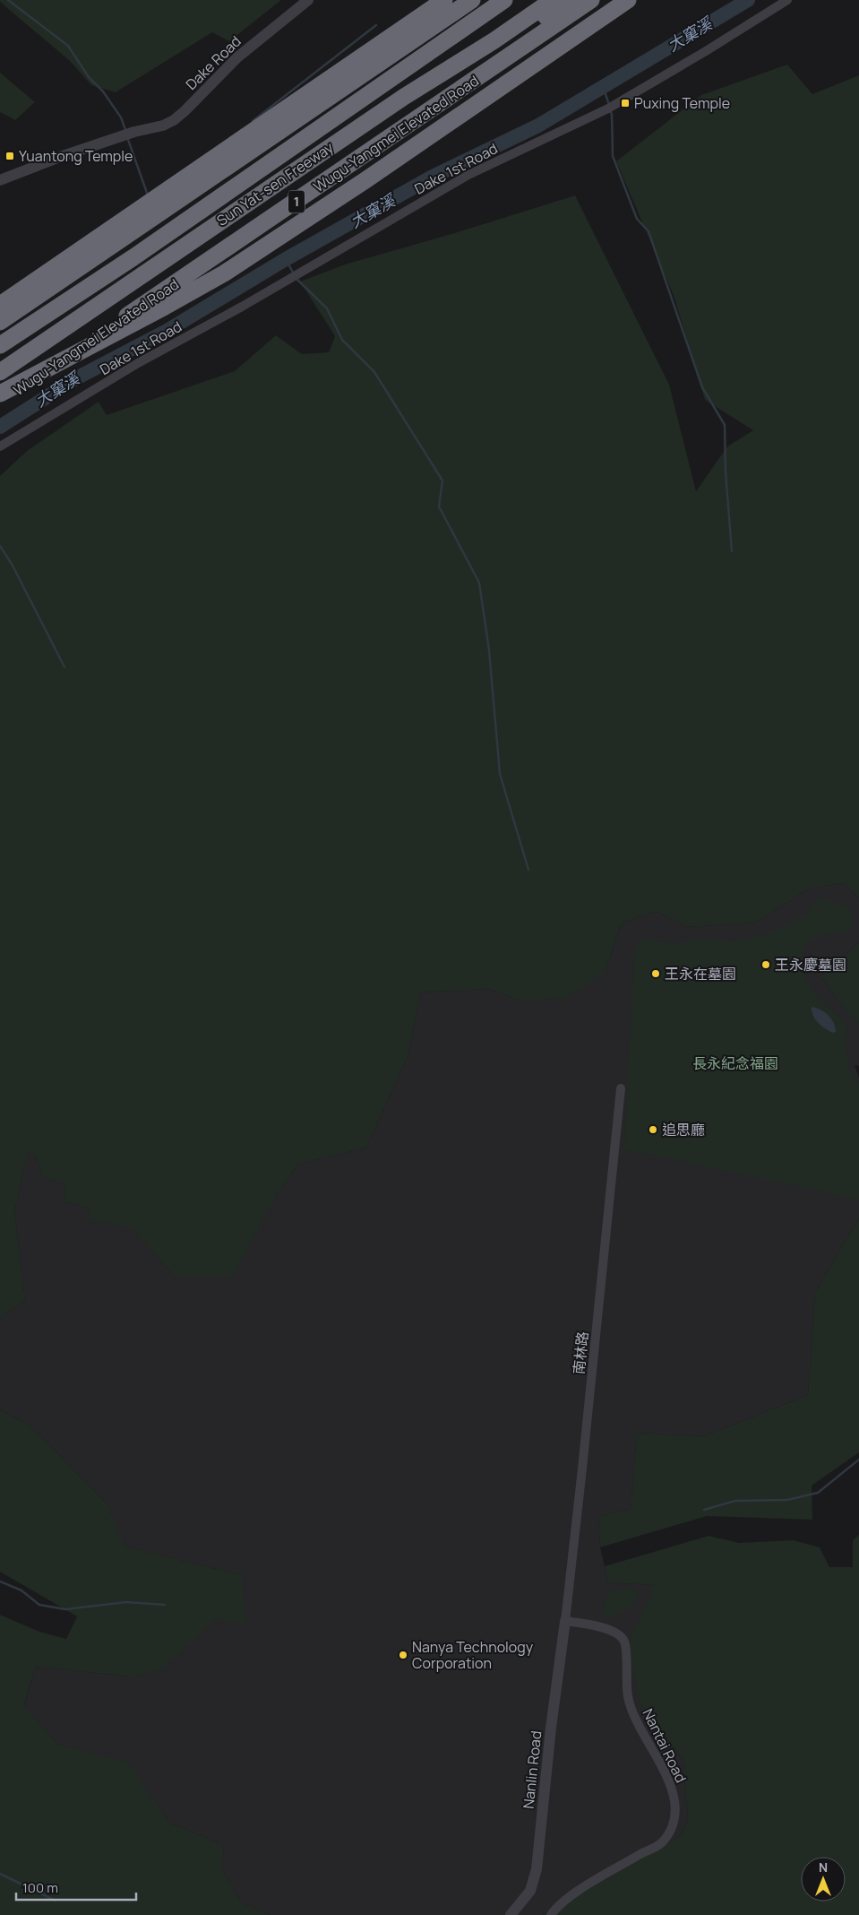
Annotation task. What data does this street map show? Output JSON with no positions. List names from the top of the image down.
{
  "streets": {
    "highway": ["Wugu-Yangmei Elevated Road", "Sun Yat-sen Freeway", "1"],
    "street": [
      "Dake Road",
      "Dake 1st Road",
      "南林路",
      "Nantai Road",
      "Nanlin Road"
    ]
  },
  "crossings": [
    ["南林路", "Nantai Road"],
    ["南林路", "Nanlin Road"],
    ["Nantai Road", "Nanlin Road"]
  ],
  "water": ["大窠溪"],
  "parks": ["長永紀念福園"],
  "places": {
    "transit": ["Puxing Temple", "Yuantong Temple"],
    "other": [
      "王永慶墓園",
      "王永在墓園",
      "追思廳",
      "Nanya Technology Corporation"
    ]
  },
  "scale_bar": "100 m",
  "north": "top"
}
